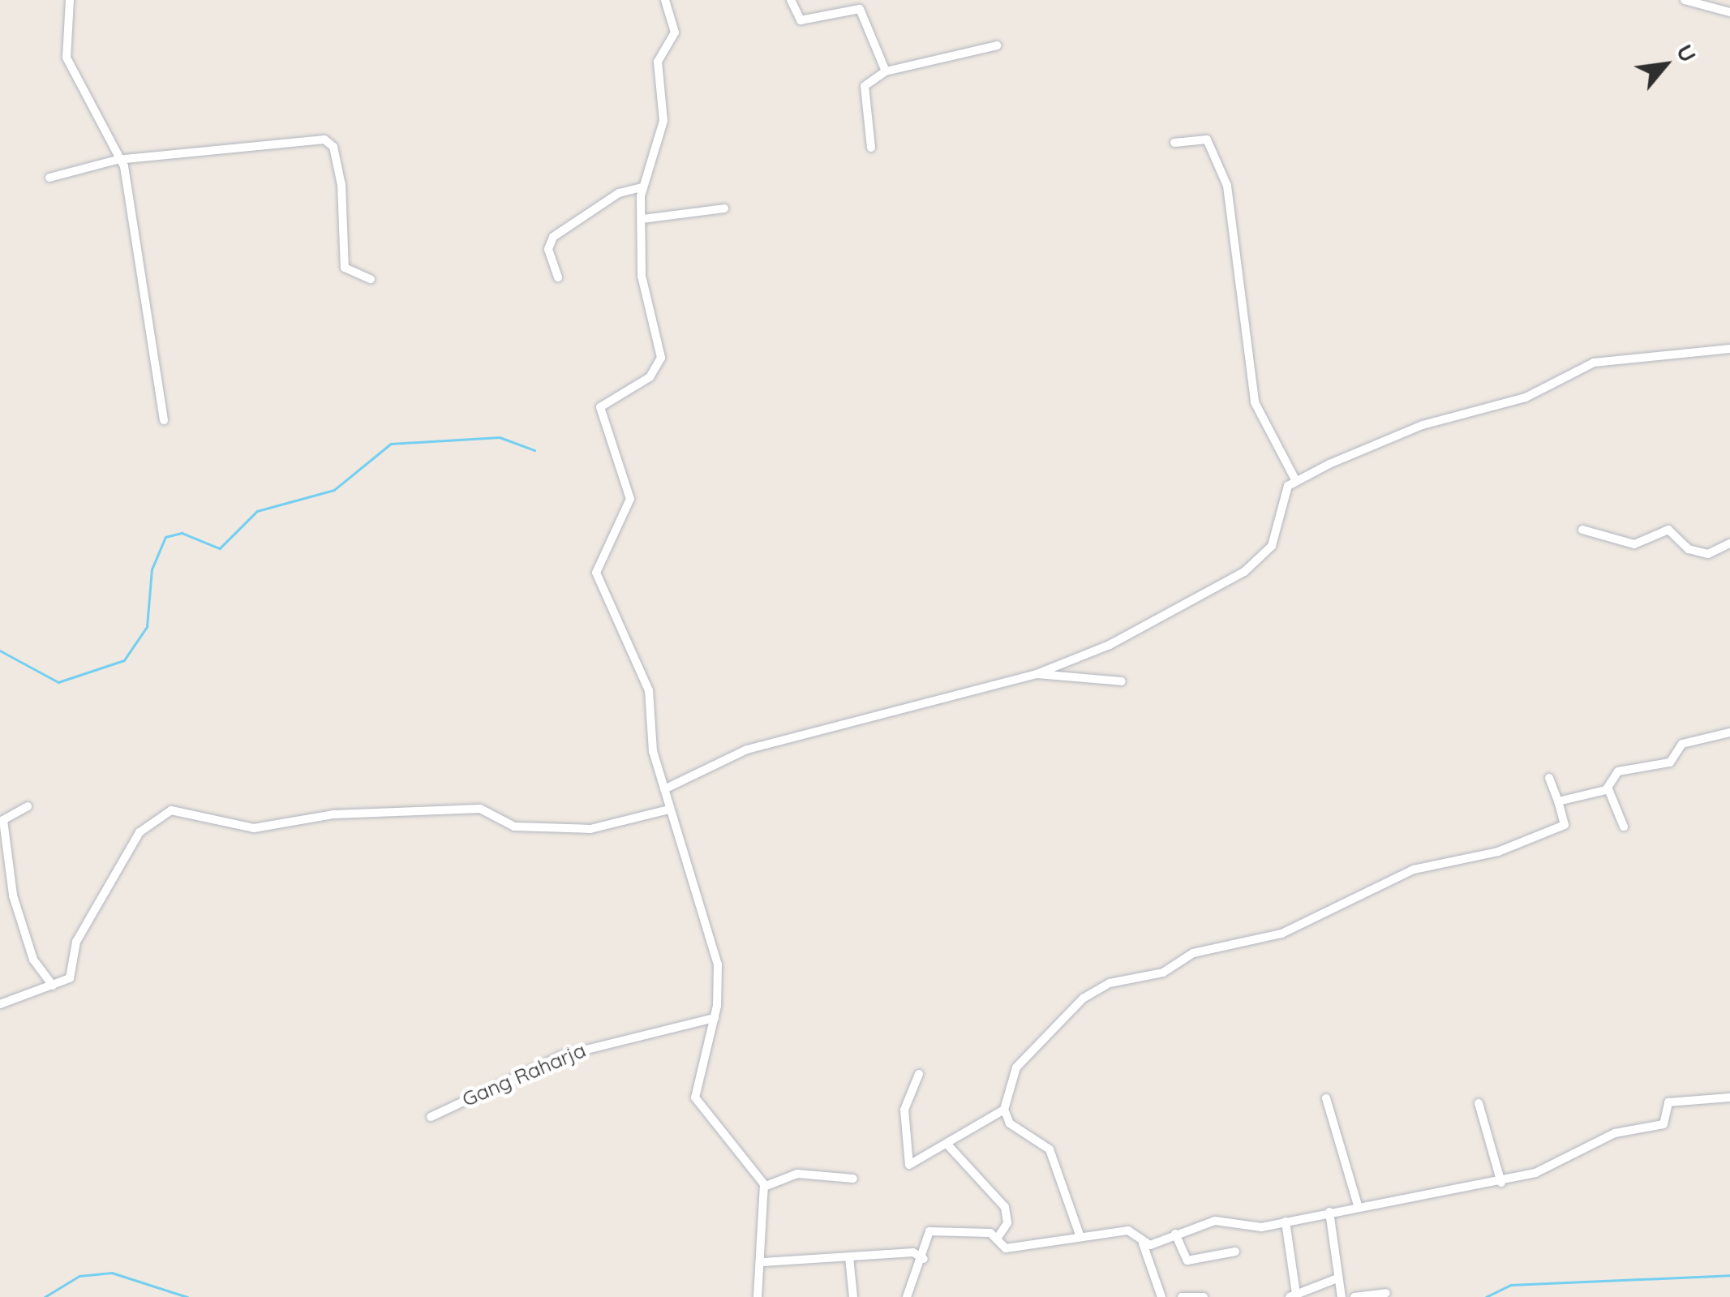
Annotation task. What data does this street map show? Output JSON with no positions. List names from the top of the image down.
{
  "streets": {
    "street": ["Gang Raharja"]
  },
  "north": "top right"
}
